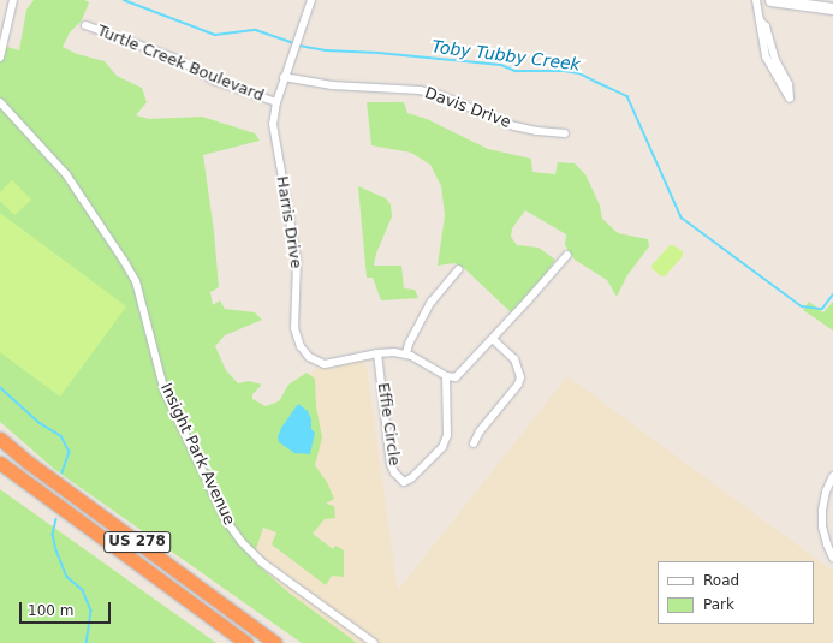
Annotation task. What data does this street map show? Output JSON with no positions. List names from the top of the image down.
{
  "streets": {
    "highway": ["US 278"],
    "street": [
      "Turtle Creek Boulevard",
      "Davis Drive",
      "Harris Drive",
      "Effie Circle",
      "Insight Park Avenue"
    ]
  },
  "crossings": [
    ["Turtle Creek Boulevard", "Harris Drive"],
    ["Davis Drive", "Harris Drive"],
    ["Harris Drive", "Effie Circle"]
  ],
  "water": ["Toby Tubby Creek"],
  "legend": ["Road", "Park"],
  "scale_bar": "100 m"
}
